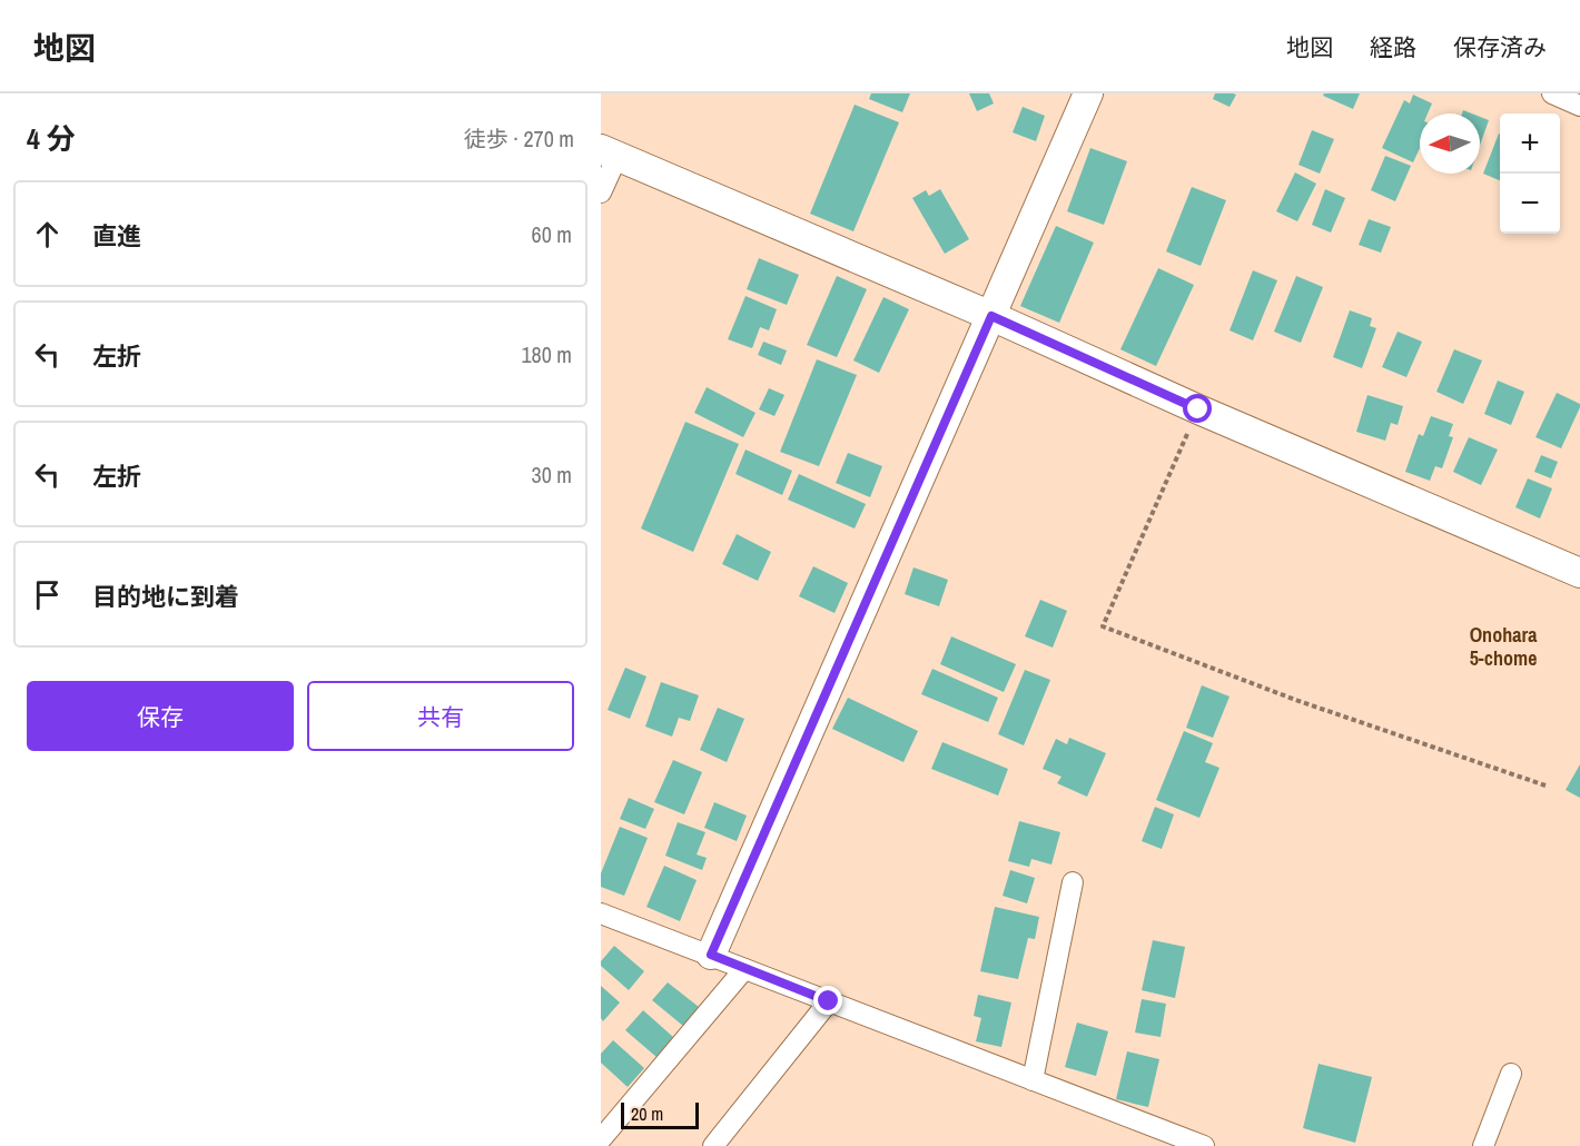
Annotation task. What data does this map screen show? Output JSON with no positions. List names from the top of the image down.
{
  "districts": ["Onohara 5-chome"],
  "scale_bar": "20 m",
  "north": "left",
  "page": {
    "header": "地図",
    "nav": ["地図", "経路", "保存済み"],
    "heading": ["4 分", "徒歩 · 270 m"],
    "map_buttons": ["+", "−"],
    "list": [
      ["直進", "60 m"],
      ["左折", "180 m"],
      ["左折", "30 m"],
      "目的地に到着"
    ],
    "buttons": ["保存", "共有"],
    "scale": "20 m"
  }
}
